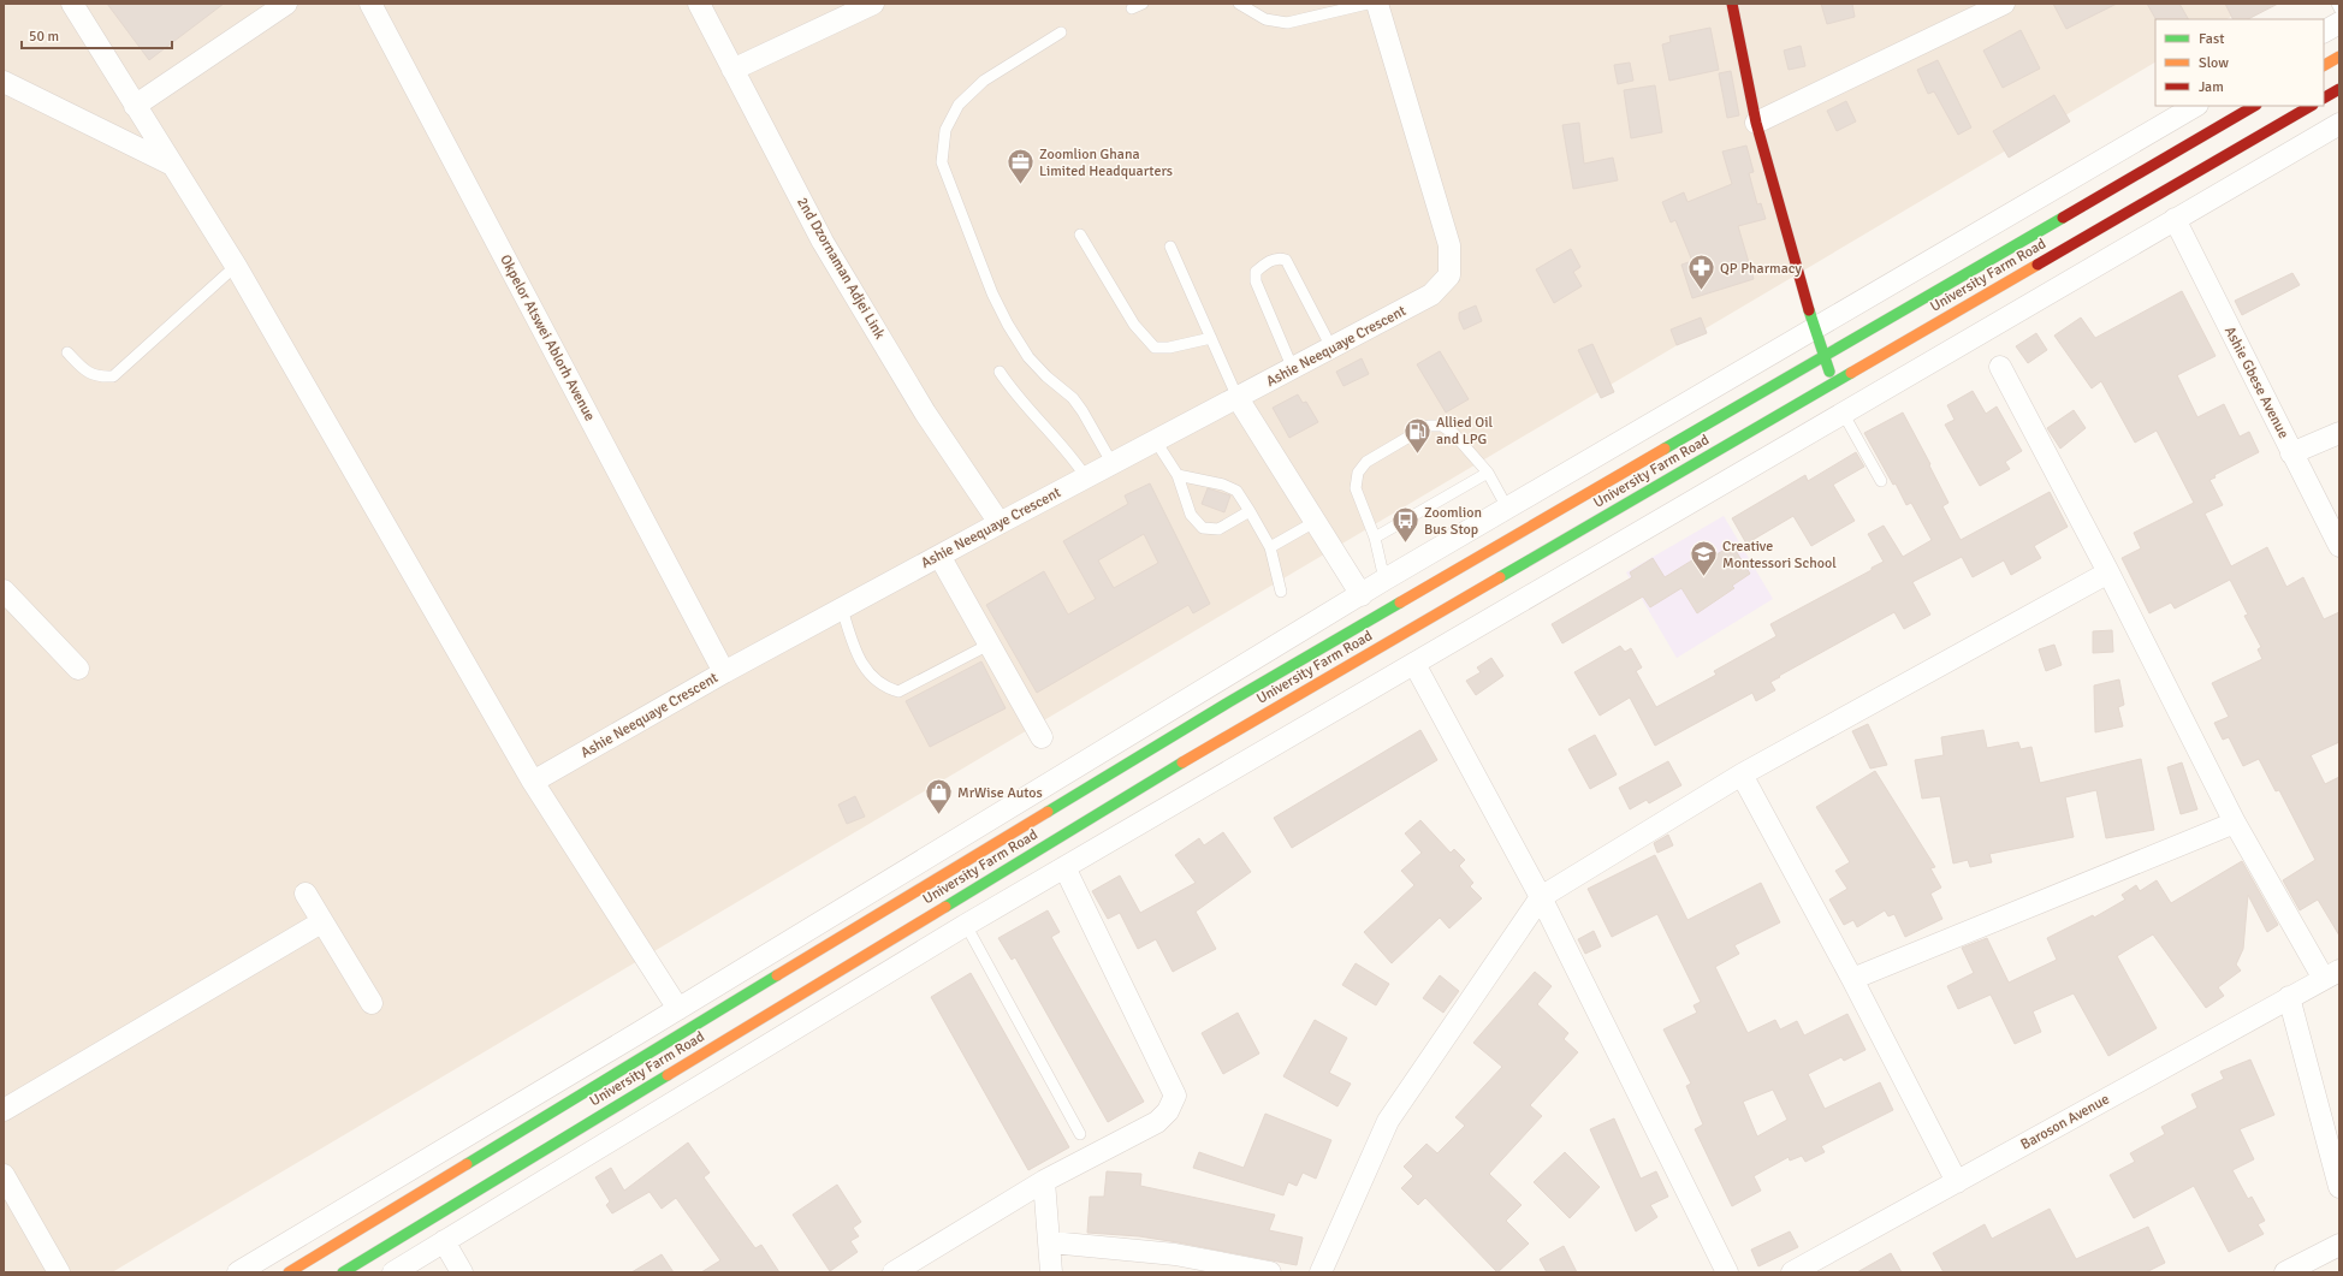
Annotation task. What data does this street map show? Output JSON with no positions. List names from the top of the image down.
{
  "streets": {
    "street": [
      "2nd Dzornaman Adjei Link",
      "University Farm Road",
      "Okpelor Atswei Ablorh Avenue",
      "Ashie Neequaye Crescent",
      "Ashie Gbese Avenue",
      "Baroson Avenue"
    ]
  },
  "crossings": [
    ["2nd Dzornaman Adjei Link", "Ashie Neequaye Crescent"],
    ["Okpelor Atswei Ablorh Avenue", "Ashie Neequaye Crescent"]
  ],
  "places": {
    "office": ["Zoomlion Ghana Limited Headquarters"],
    "pharmacy": ["QP Pharmacy"],
    "fuel station": ["Allied Oil and LPG"],
    "bus stop": ["Zoomlion Bus Stop"],
    "school or university": ["Creative Montessori School"],
    "shop": ["MrWise Autos"]
  },
  "legend": ["Fast", "Slow", "Jam"],
  "scale_bar": "50 m"
}
